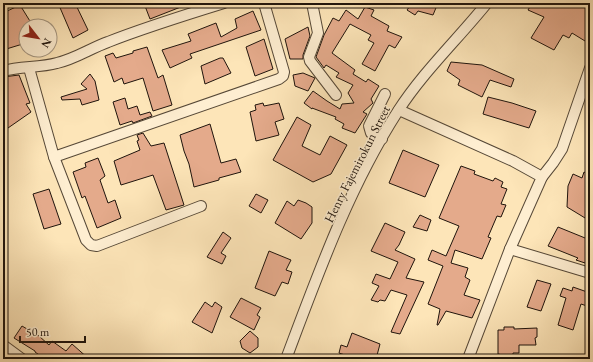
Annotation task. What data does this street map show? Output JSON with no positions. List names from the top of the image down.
{
  "streets": {
    "street": ["Henry Fajemirokun Street"]
  },
  "scale_bar": "50 m",
  "north": "bottom right"
}
